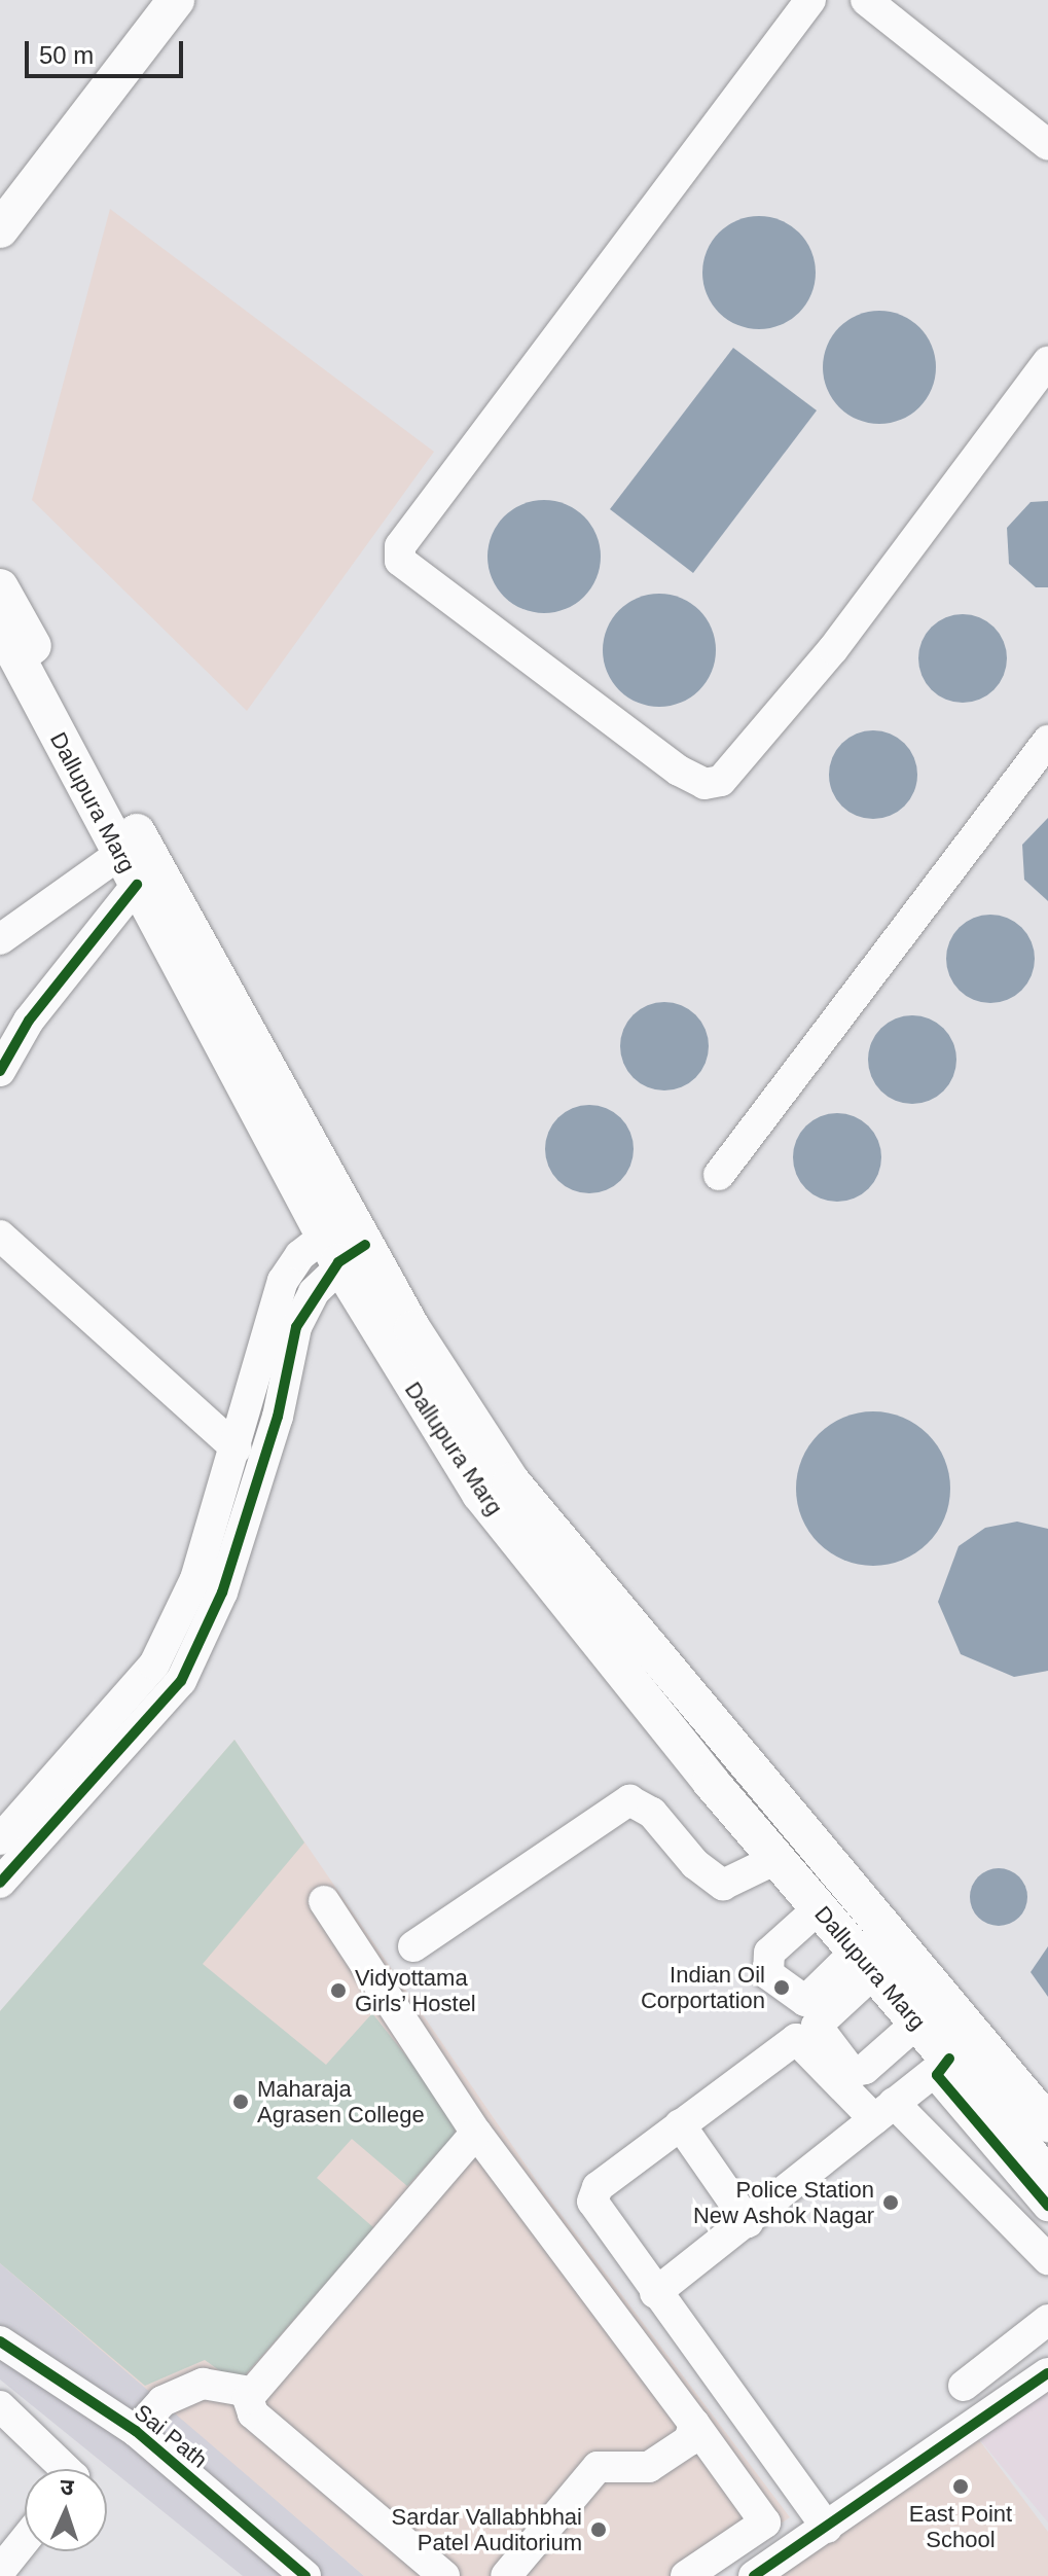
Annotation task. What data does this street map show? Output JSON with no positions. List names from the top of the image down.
{
  "streets": {
    "main road": ["Dallupura Marg"],
    "street": ["Sai Path"]
  },
  "places": [
    "Indian Oil Corportation",
    "Vidyottama Girls’ Hostel",
    "Maharaja Agrasen College",
    "Police Station New Ashok Nagar",
    "East Point School",
    "Sardar Vallabhbhai Patel Auditorium"
  ],
  "scale_bar": "50 m",
  "north": "top"
}
